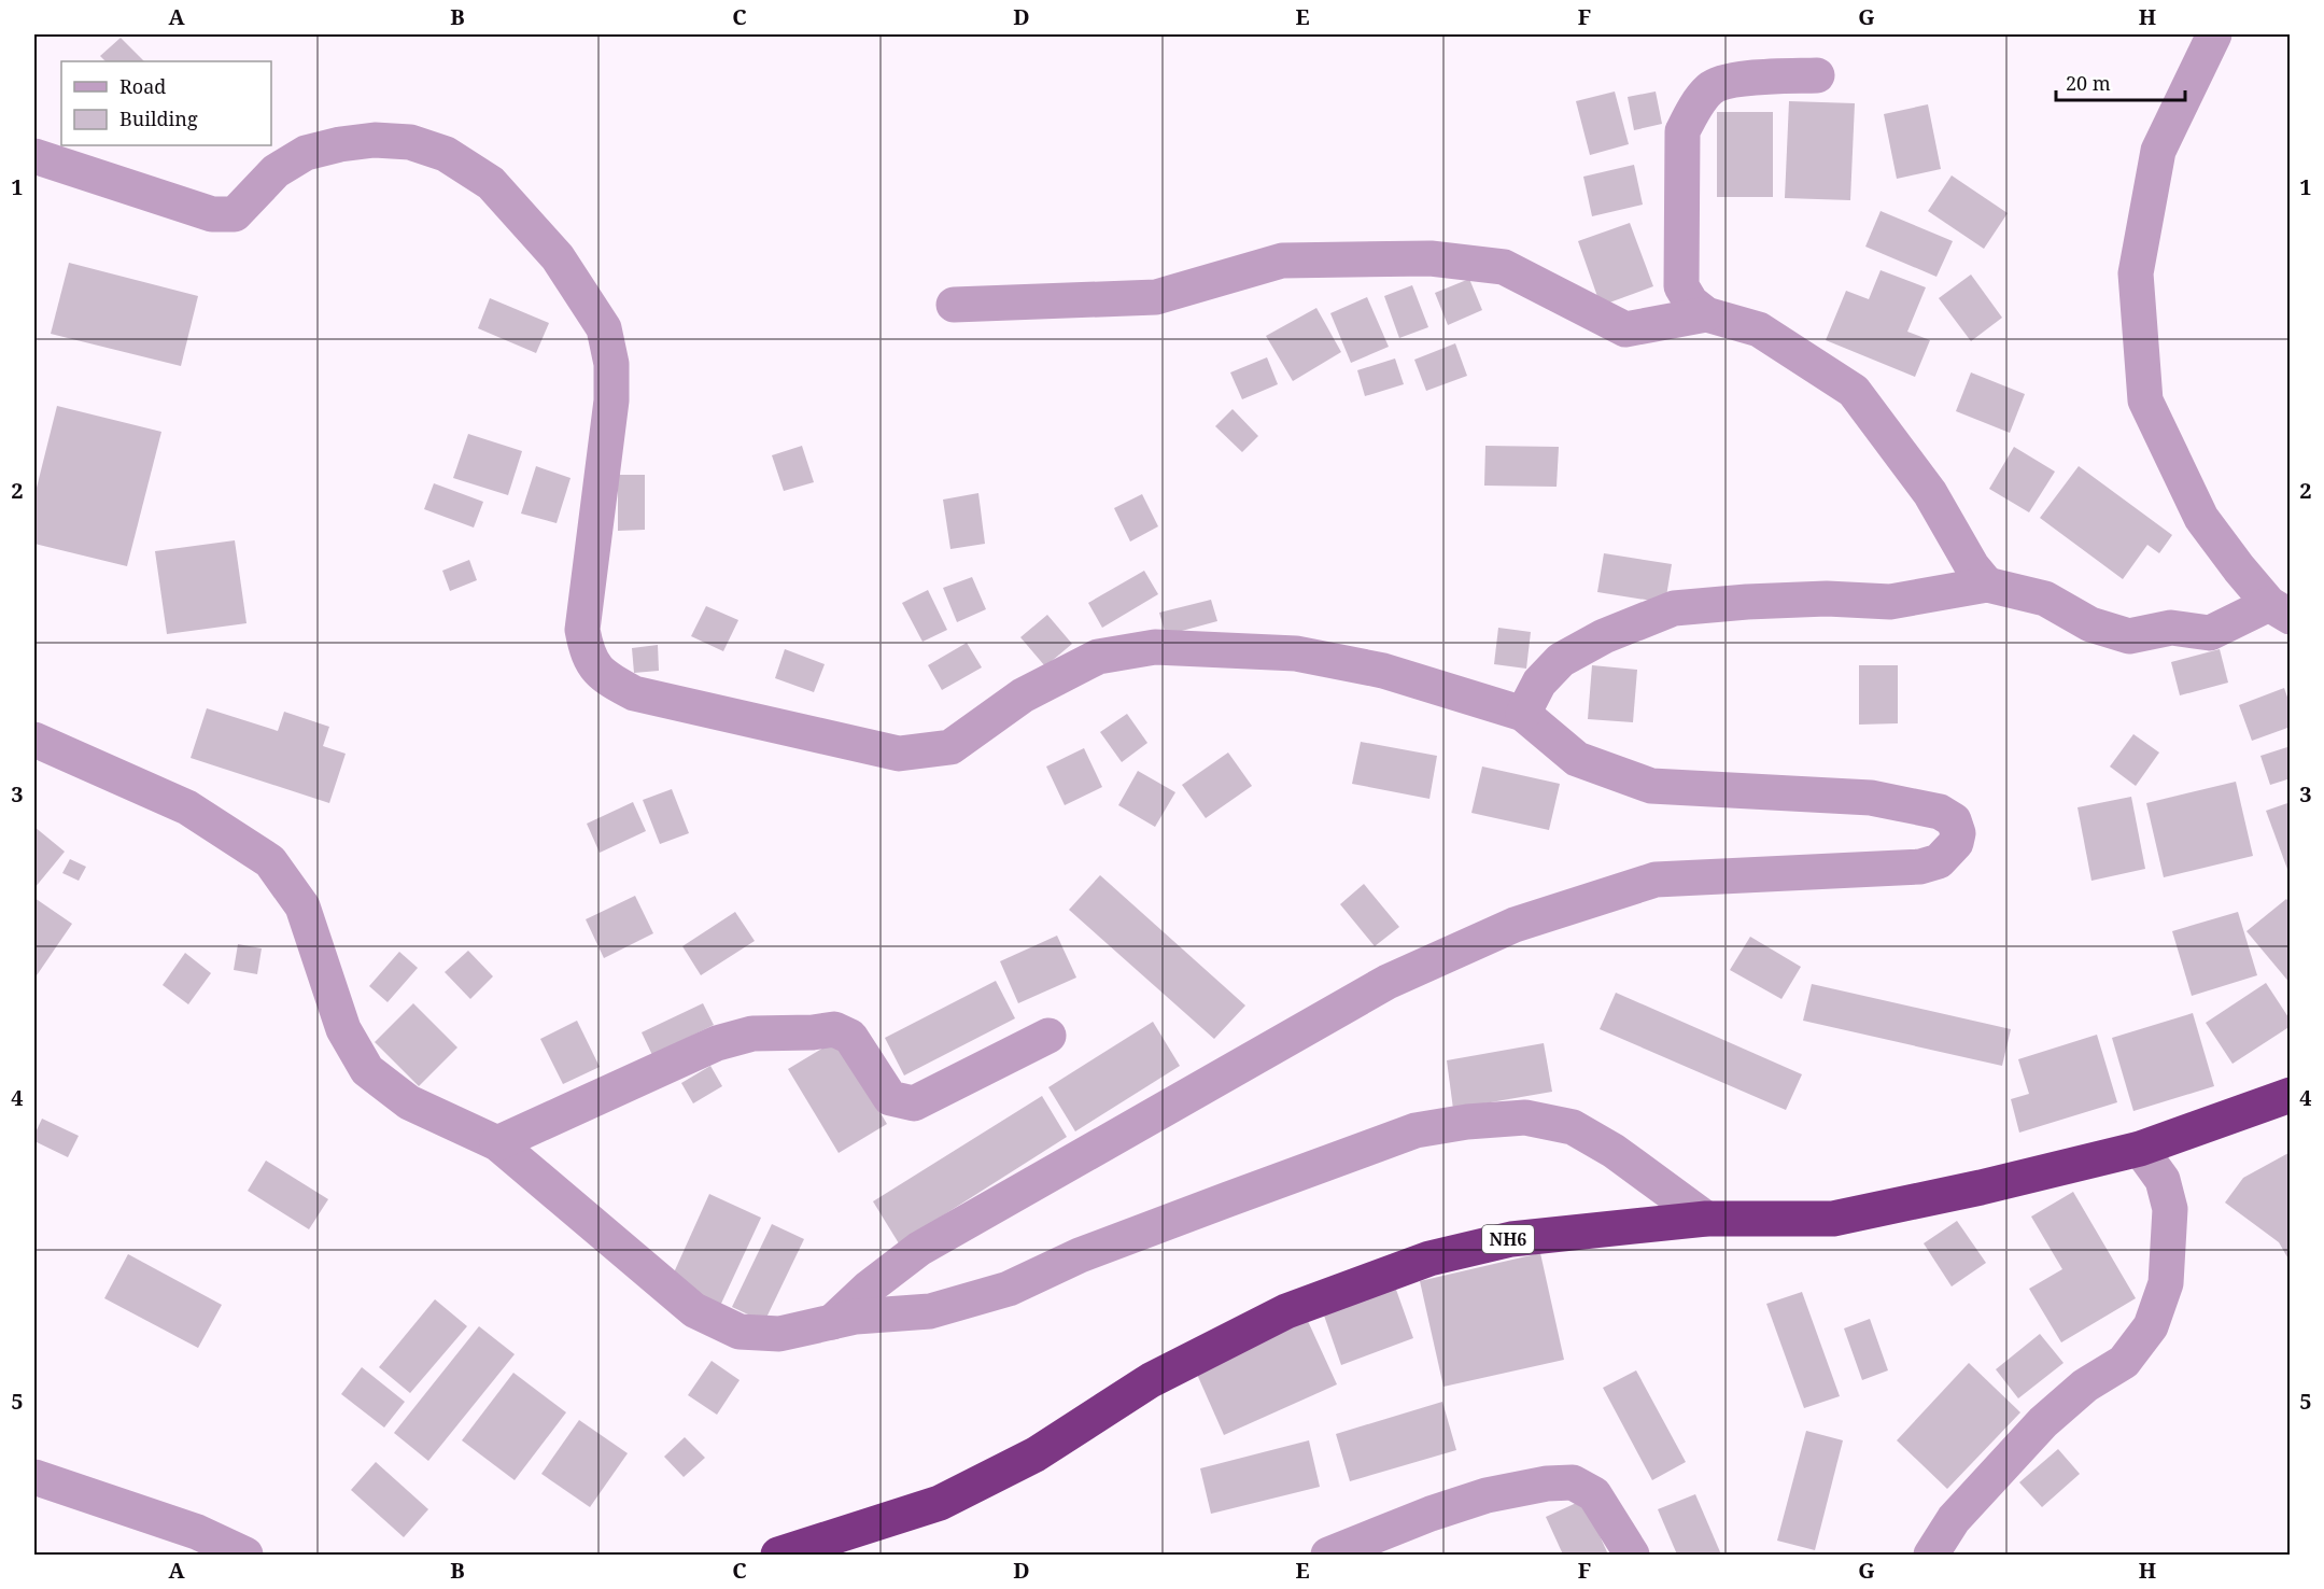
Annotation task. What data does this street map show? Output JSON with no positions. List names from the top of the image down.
{
  "streets": {
    "highway": ["NH6"]
  },
  "legend": ["Road", "Building"],
  "scale_bar": "20 m",
  "grid": {
    "columns": [
      "A",
      "B",
      "C",
      "D",
      "E",
      "F",
      "G",
      "H"
    ],
    "rows": [
      "1",
      "2",
      "3",
      "4",
      "5"
    ]
  }
}
